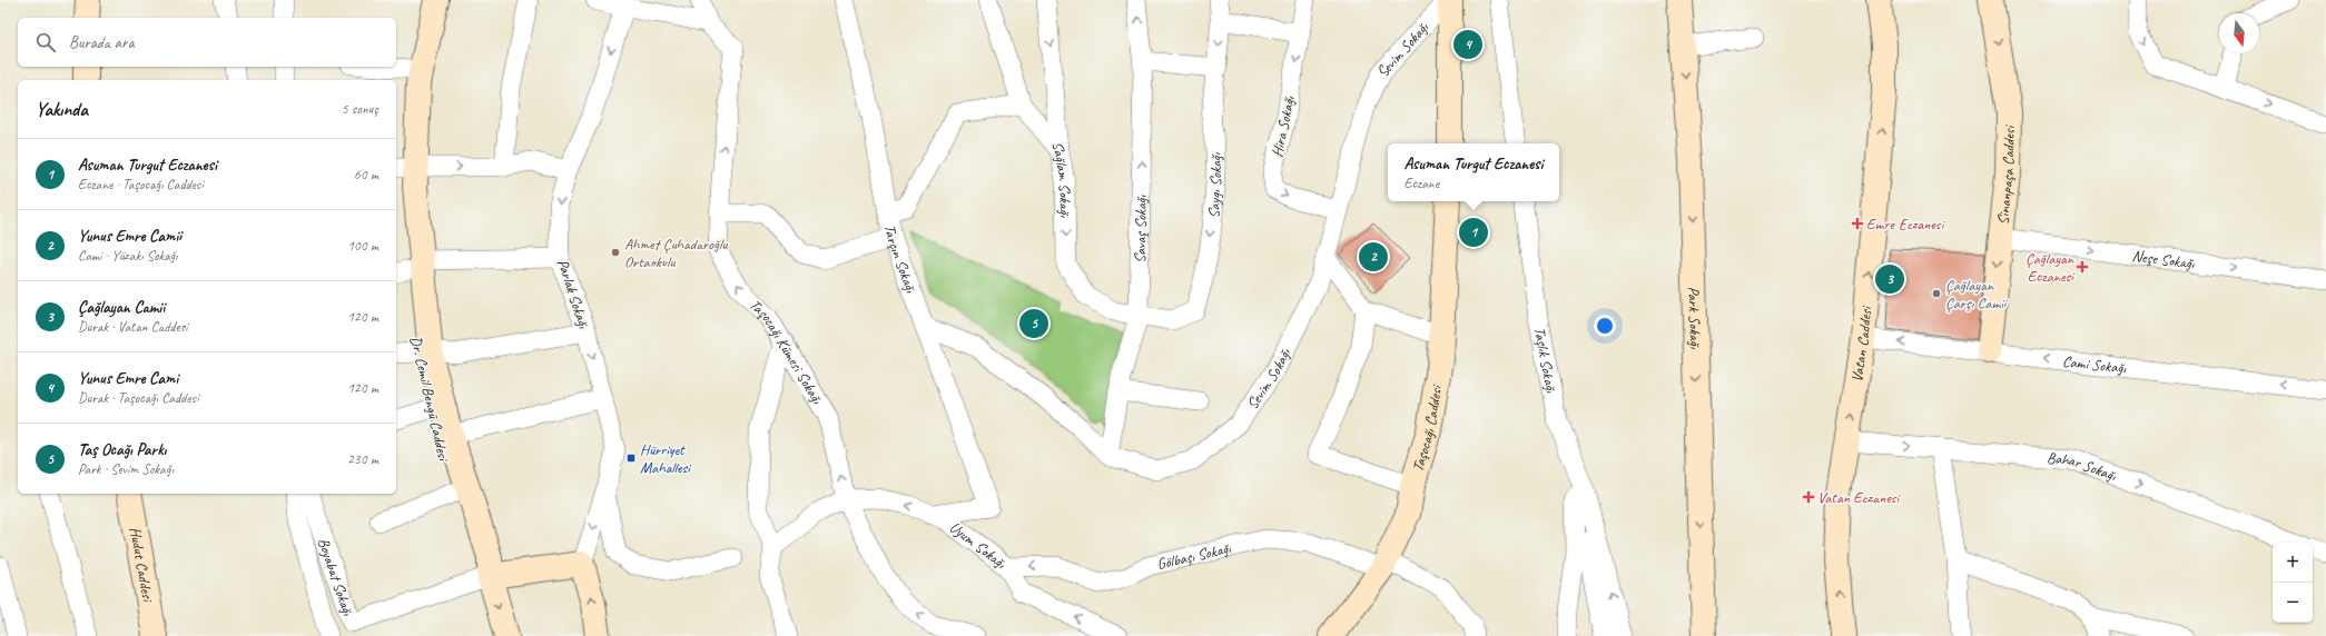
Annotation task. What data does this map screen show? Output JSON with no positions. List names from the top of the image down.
{
  "streets": {
    "street": [
      "Sevim Sokağı",
      "Hira Sokağı",
      "Sinanpaşa Caddesi",
      "Sağlam Sokağı",
      "Saygı Sokağı",
      "Savaş Sokağı",
      "Tarçın Sokağı",
      "Neşe Sokağı",
      "Parlak Sokağı",
      "Park Sokağı",
      "Vatan Caddesi",
      "Taşocağı Kümesi Sokağı",
      "Taşlık Sokağı",
      "Cami Sokağı",
      "Dr. Cemil Bengü Caddesi",
      "Taşocağı Caddesi",
      "Bahar Sokağı",
      "Uyum Sokağı",
      "Gölbaşı Sokağı",
      "Hudut Caddesi",
      "Boyabat Sokağı"
    ]
  },
  "crossings": [
    ["Sevim Sokağı", "Hira Sokağı"],
    ["Sevim Sokağı", "Savaş Sokağı"],
    ["Sevim Sokağı", "Tarçın Sokağı"],
    ["Sinanpaşa Caddesi", "Neşe Sokağı"],
    ["Sinanpaşa Caddesi", "Cami Sokağı"],
    ["Sağlam Sokağı", "Saygı Sokağı"],
    ["Sağlam Sokağı", "Savaş Sokağı"],
    ["Saygı Sokağı", "Savaş Sokağı"],
    ["Tarçın Sokağı", "Uyum Sokağı"],
    ["Vatan Caddesi", "Cami Sokağı"],
    ["Vatan Caddesi", "Bahar Sokağı"],
    ["Taşocağı Kümesi Sokağı", "Uyum Sokağı"],
    ["Dr. Cemil Bengü Caddesi", "Boyabat Sokağı"],
    ["Taşocağı Caddesi", "Gölbaşı Sokağı"],
    ["Uyum Sokağı", "Gölbaşı Sokağı"]
  ],
  "one_way": [
    "Sinanpaşa Caddesi",
    "Saygı Sokağı",
    "Savaş Sokağı",
    "Neşe Sokağı",
    "Vatan Caddesi",
    "Taşocağı Kümesi Sokağı",
    "Cami Sokağı",
    "Uyum Sokağı",
    "Gölbaşı Sokağı"
  ],
  "places": {
    "health": ["Emre Eczanesi", "Çağlayan Eczanesi", "Vatan Eczanesi"],
    "other": ["Ahmet Çuhadaroğlu Ortaokulu", "Çağlayan Çarşı Camii"],
    "transit": ["Hürriyet Mahallesi"]
  },
  "north": "bottom",
  "page": {
    "search": "Burada ara",
    "pins": [
      "4",
      "1",
      "2",
      "3",
      "5"
    ],
    "heading": ["Yakında", "5 sonuç"],
    "list": [
      {
        "mark": "1",
        "name": "Asuman Turgut Eczanesi",
        "note": "Eczane · Taşocağı Caddesi",
        "value": "60 m"
      },
      {
        "mark": "2",
        "name": "Yunus Emre Camii",
        "note": "Cami · Yüzakı Sokağı",
        "value": "100 m"
      },
      {
        "mark": "3",
        "name": "Çağlayan Camii",
        "note": "Durak · Vatan Caddesi",
        "value": "120 m"
      },
      {
        "mark": "4",
        "name": "Yunus Emre Cami",
        "note": "Durak · Taşocağı Caddesi",
        "value": "120 m"
      },
      {
        "mark": "5",
        "name": "Taş Ocağı Parkı",
        "note": "Park · Sevim Sokağı",
        "value": "230 m"
      }
    ],
    "popup": ["Asuman Turgut Eczanesi", "Eczane"],
    "map_buttons": ["+", "−"]
  }
}
